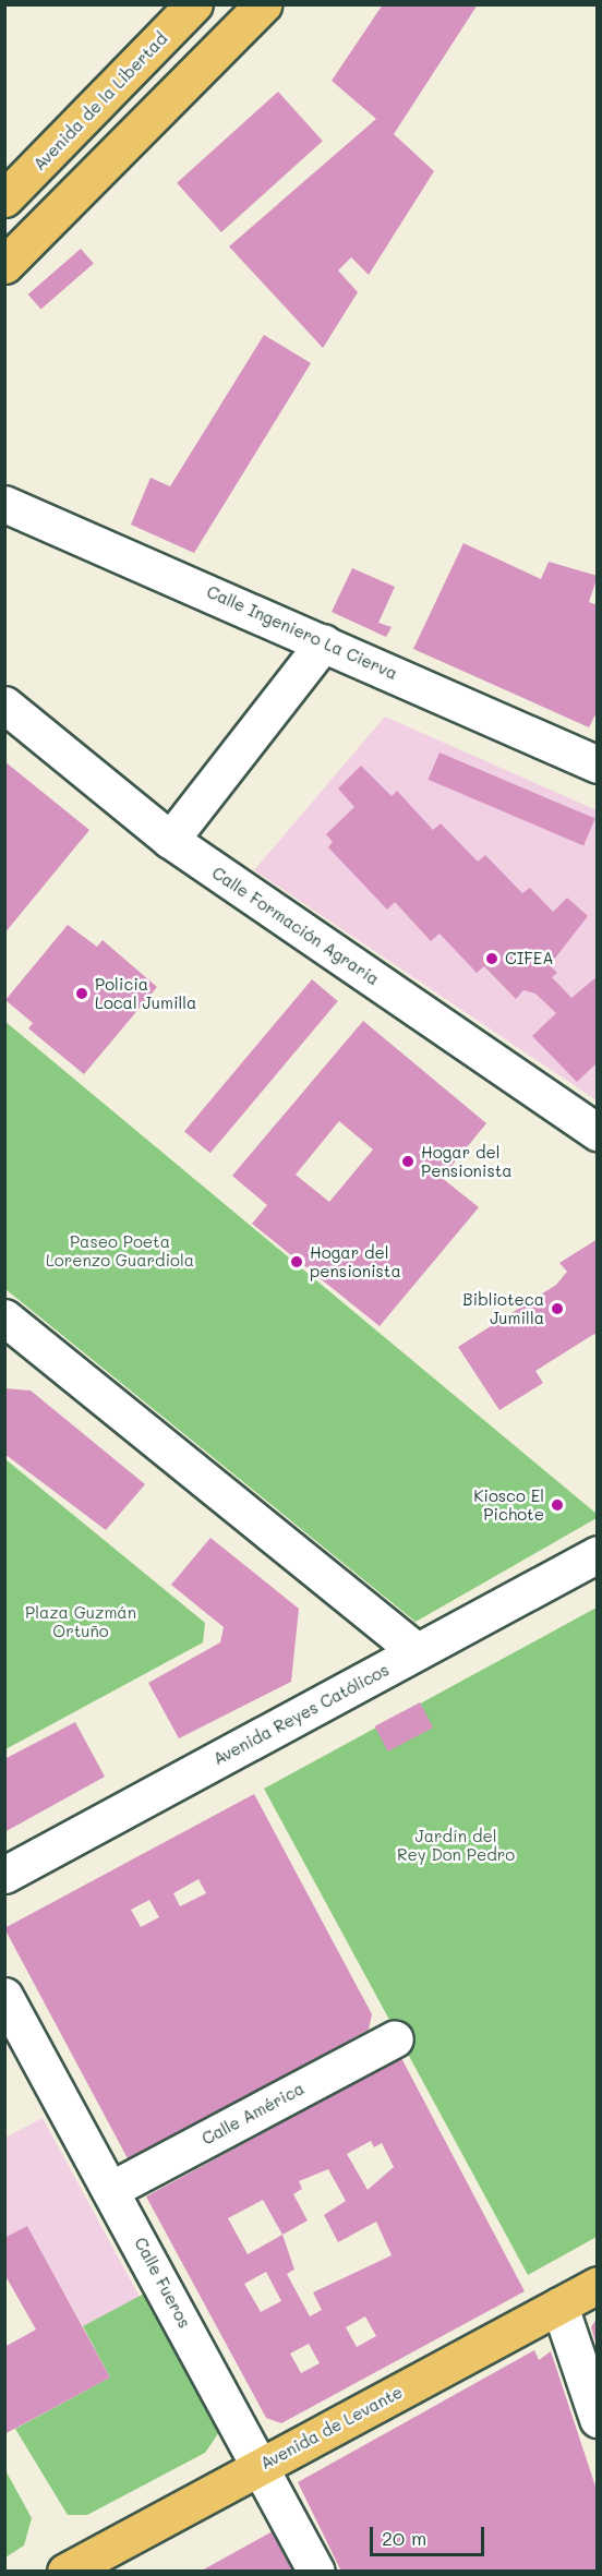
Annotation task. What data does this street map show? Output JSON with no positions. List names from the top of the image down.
{
  "streets": {
    "main road": ["Avenida de la Libertad", "Avenida de Levante"],
    "street": [
      "Calle Ingeniero La Cierva",
      "Calle Formación Agraria",
      "Avenida Reyes Católicos",
      "Calle América",
      "Calle Fueros"
    ]
  },
  "crossings": [
    ["Calle América", "Calle Fueros"],
    ["Calle Fueros", "Avenida de Levante"]
  ],
  "parks": ["Paseo Poeta Lorenzo Guardiola", "Plaza Guzmán Ortuño", "Jardín del Rey Don Pedro"],
  "places": [
    "CIFEA",
    "Policia Local Jumilla",
    "Hogar del Pensionista",
    "Hogar del pensionista",
    "Biblioteca Jumilla",
    "Kiosco El Pichote"
  ],
  "scale_bar": "20 m"
}
